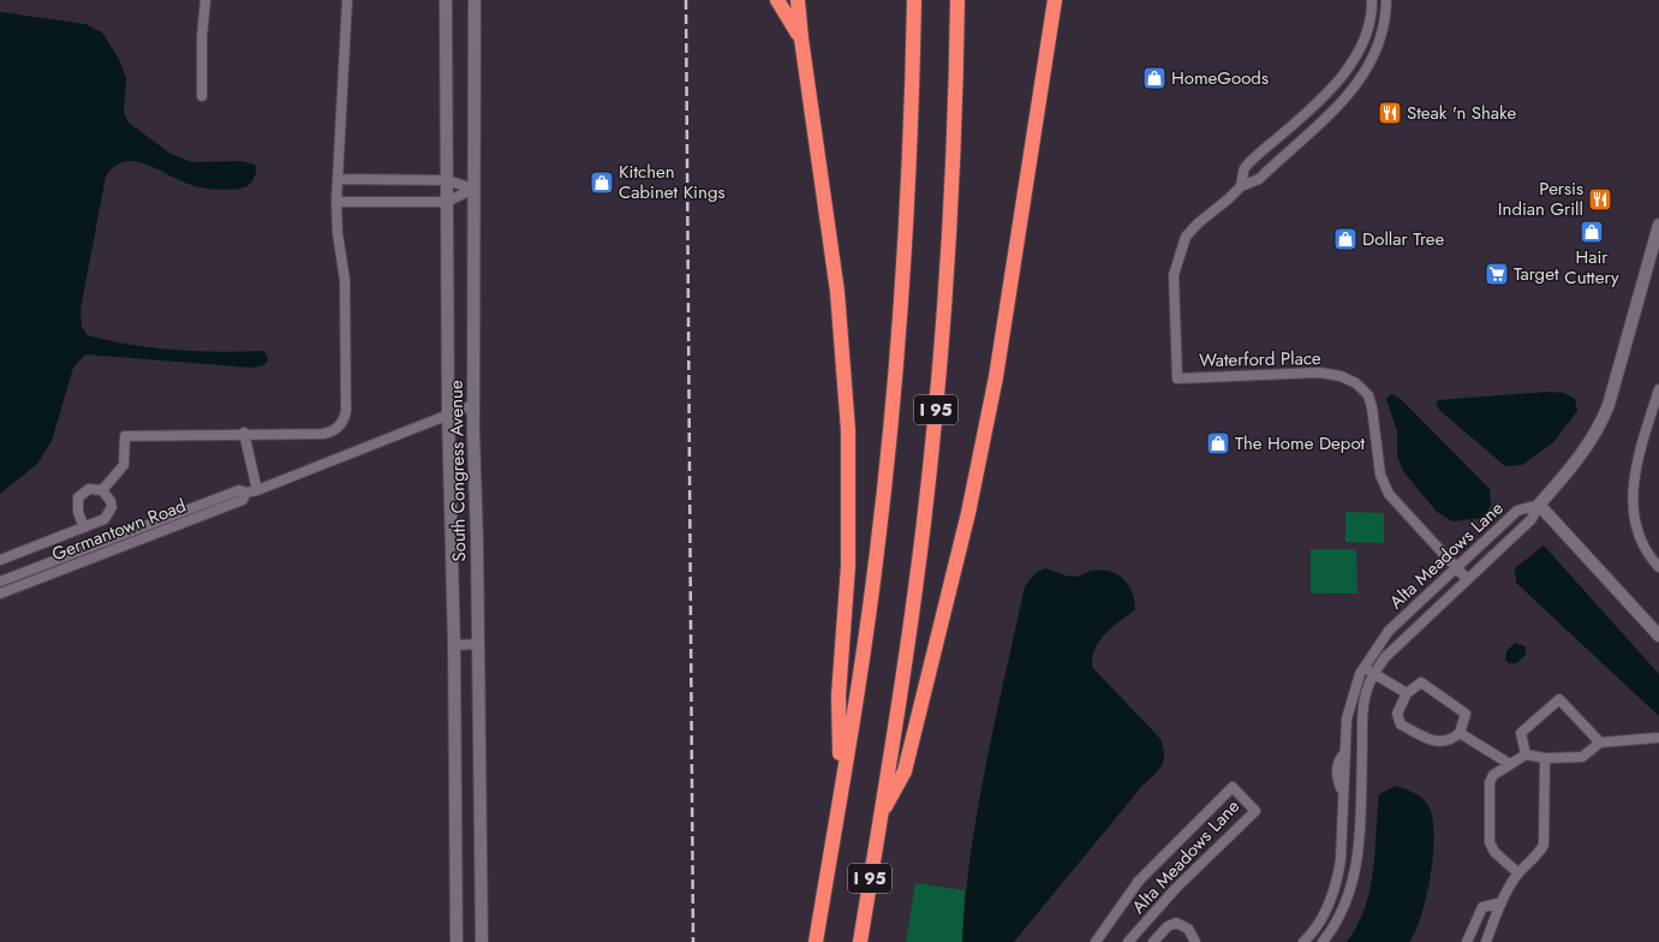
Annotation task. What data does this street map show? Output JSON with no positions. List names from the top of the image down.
{
  "streets": {
    "highway": ["I 95"],
    "main road": ["South Congress Avenue"],
    "street": ["Waterford Place", "Germantown Road", "Alta Meadows Lane"]
  },
  "crossings": [
    ["Waterford Place", "Alta Meadows Lane"],
    ["South Congress Avenue", "Germantown Road"]
  ],
  "places": {
    "shop": [
      "HomeGoods",
      "Kitchen Cabinet Kings",
      "Hair Cuttery",
      "Dollar Tree",
      "The Home Depot"
    ],
    "restaurant": ["Steak 'n Shake", "Persis Indian Grill"],
    "supermarket": ["Target"]
  }
}
